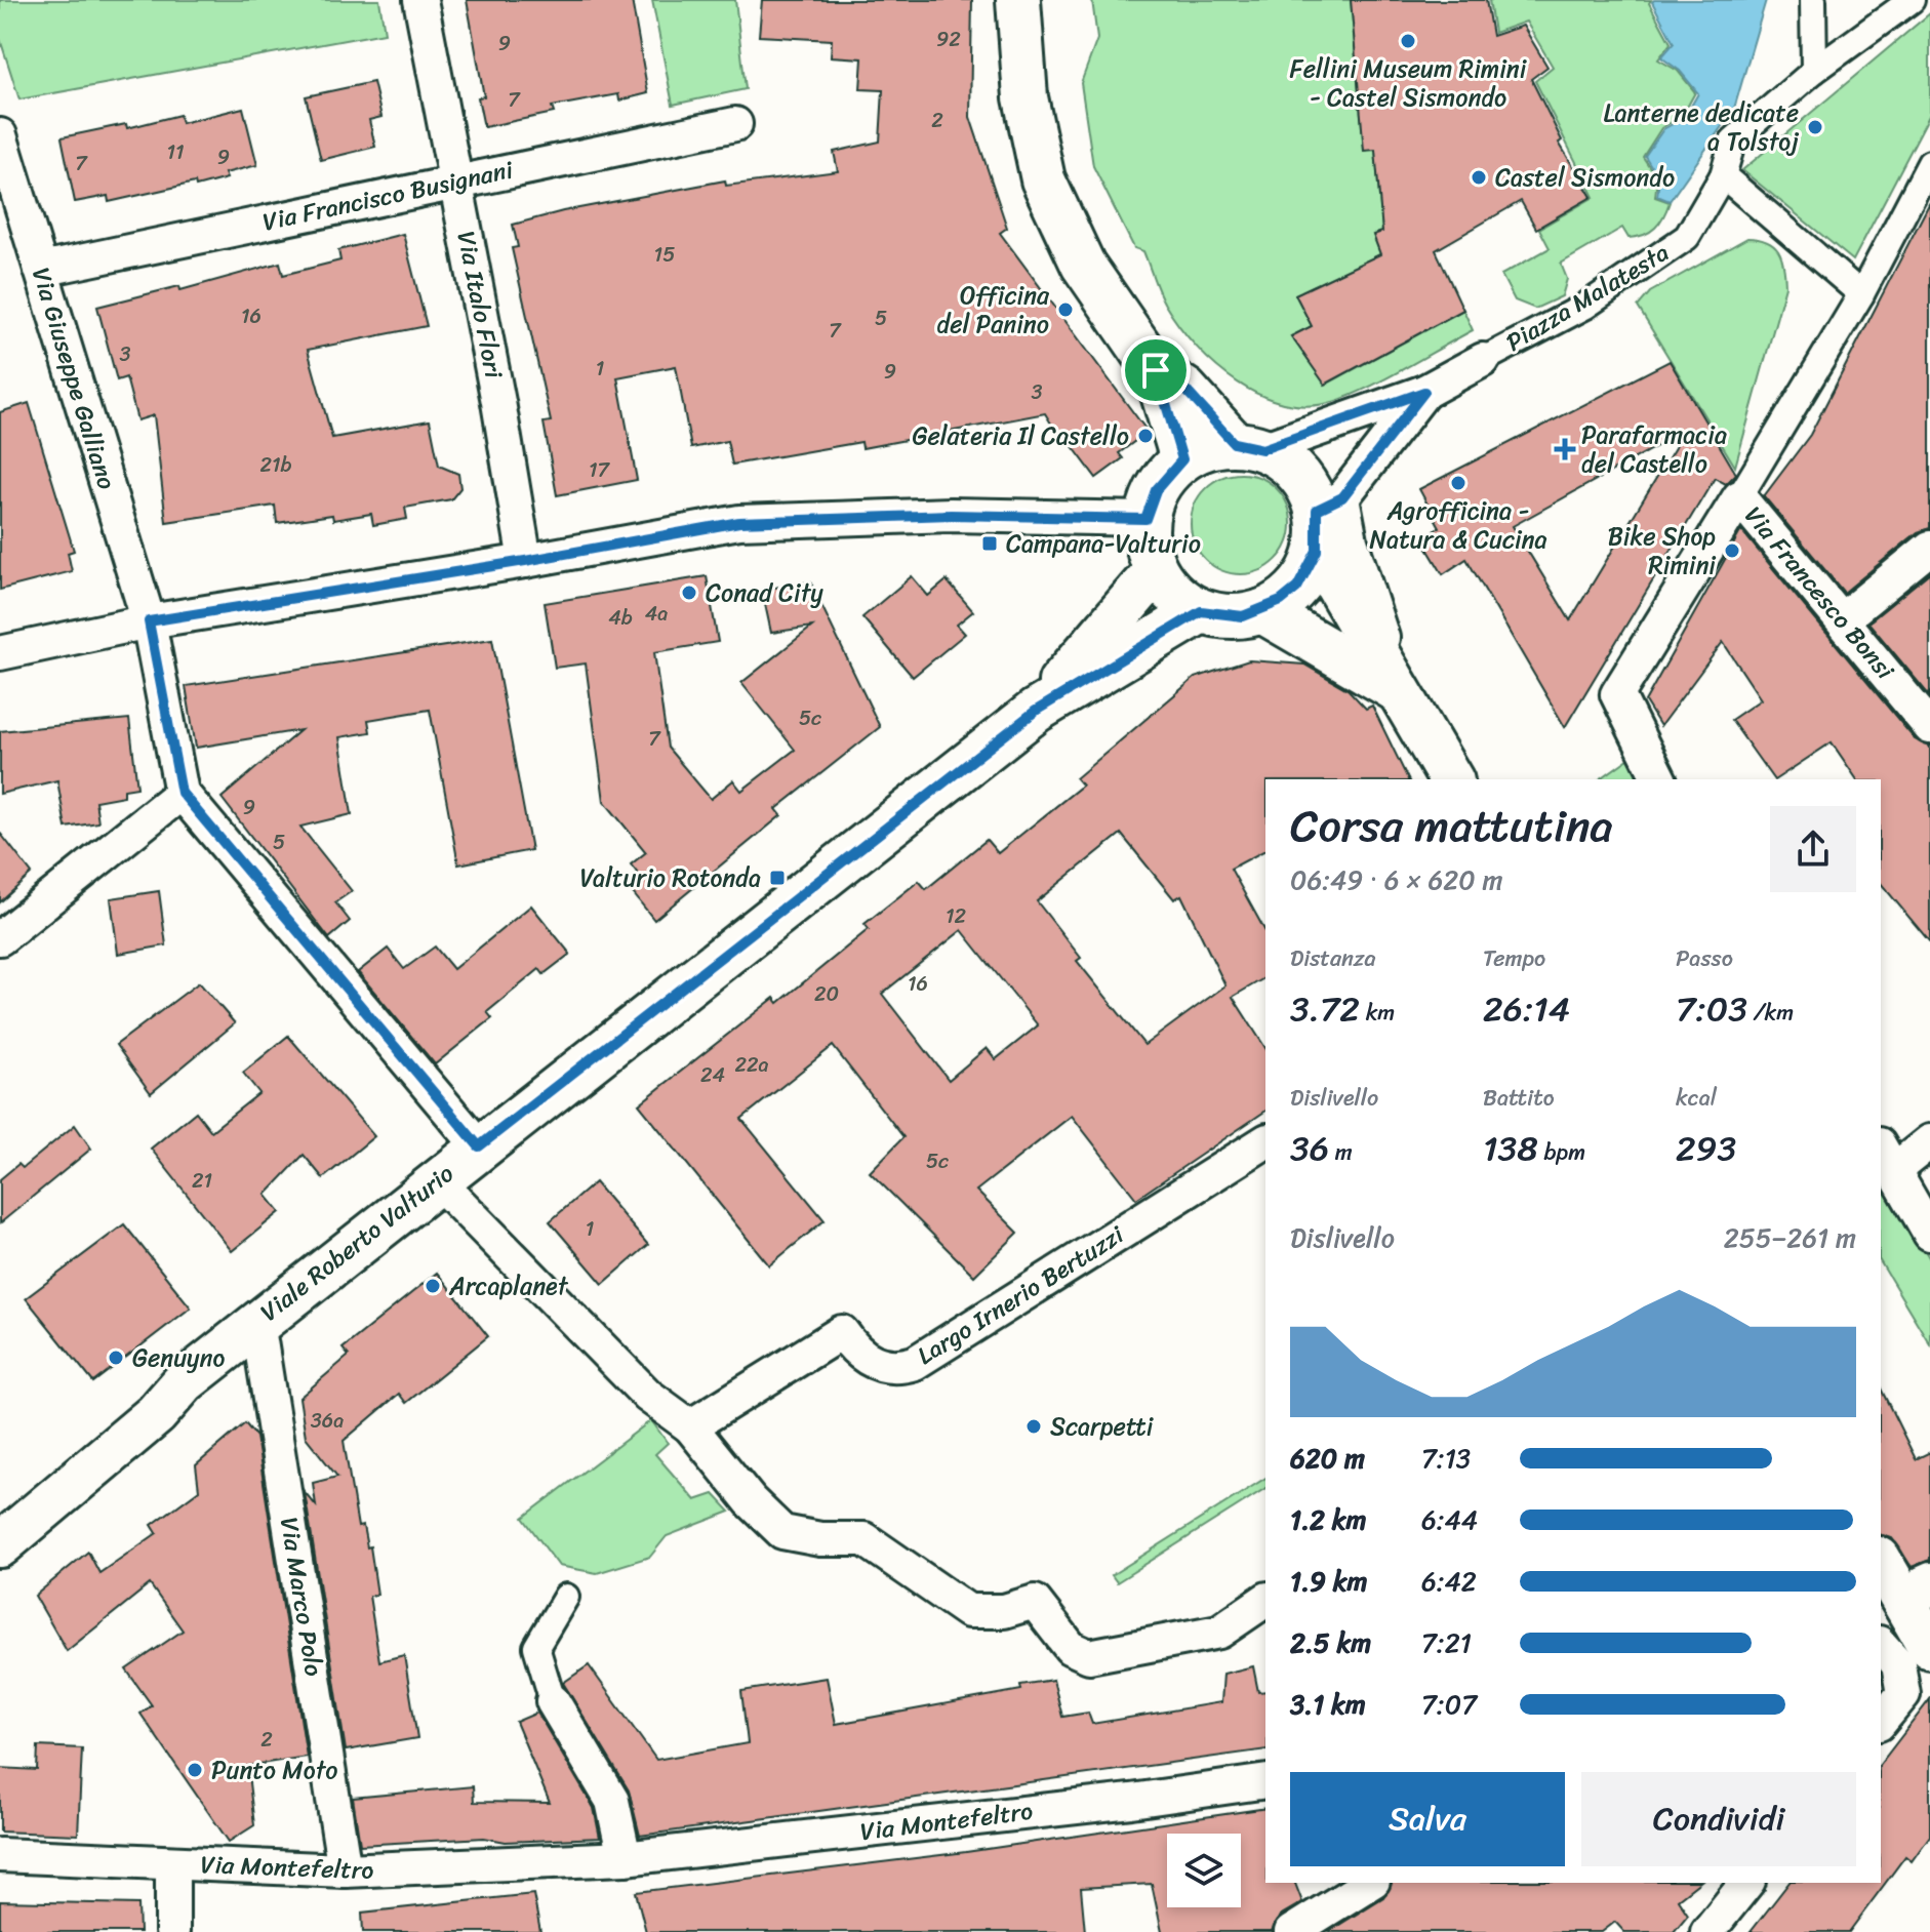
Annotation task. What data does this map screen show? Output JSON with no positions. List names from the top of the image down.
{
  "streets": {
    "street": [
      "Via Francisco Busignani",
      "Piazza Malatesta",
      "Via Italo Flori",
      "Via Giuseppe Galliano",
      "Via Francesco Bonsi",
      "Viale Roberto Valturio",
      "Largo Irnerio Bertuzzi",
      "Via Marco Polo",
      "Via Montefeltro"
    ]
  },
  "crossings": [
    ["Via Francisco Busignani", "Via Italo Flori"],
    ["Via Francisco Busignani", "Via Giuseppe Galliano"],
    ["Piazza Malatesta", "Viale Roberto Valturio"],
    ["Viale Roberto Valturio", "Via Marco Polo"],
    ["Via Marco Polo", "Via Montefeltro"]
  ],
  "places": {
    "other": [
      "Fellini Museum Rimini - Castel Sismondo",
      "Lanterne dedicate a Tolstoj",
      "Castel Sismondo",
      "Officina del Panino",
      "Gelateria Il Castello",
      "Agrofficina - Natura & Cucina",
      "Bike Shop Rimini",
      "Conad City",
      "Arcaplanet",
      "Genuyno",
      "Scarpetti",
      "Punto Moto"
    ],
    "health": ["Parafarmacia del Castello"],
    "transit": ["Campana-Valturio", "Valturio Rotonda"]
  },
  "house_numbers": [
    "92",
    "9",
    "7",
    "2",
    "11",
    "9",
    "7",
    "15",
    "16",
    "5",
    "7",
    "3",
    "1",
    "9",
    "3",
    "21b",
    "17",
    "4a",
    "4b",
    "5c",
    "7",
    "9",
    "5",
    "12",
    "16",
    "20",
    "22a",
    "24",
    "5c",
    "21",
    "1",
    "36a",
    "2"
  ],
  "page": {
    "heading": ["Corsa mattutina", "06:49 · 6 × 620 m"],
    "stats": [
      ["Distanza", "3.72 km"],
      ["Tempo", "26:14"],
      ["Passo", "7:03 /km"],
      ["Dislivello", "36 m"],
      ["Battito", "138 bpm"],
      ["kcal", "293"]
    ],
    "chart": ["Dislivello", "255–261 m"],
    "list": [
      {
        "name": "620 m",
        "note": "7:13"
      },
      {
        "name": "1.2 km",
        "note": "6:44"
      },
      {
        "name": "1.9 km",
        "note": "6:42"
      },
      {
        "name": "2.5 km",
        "note": "7:21"
      },
      {
        "name": "3.1 km",
        "note": "7:07"
      }
    ],
    "buttons": ["Salva", "Condividi"]
  }
}
